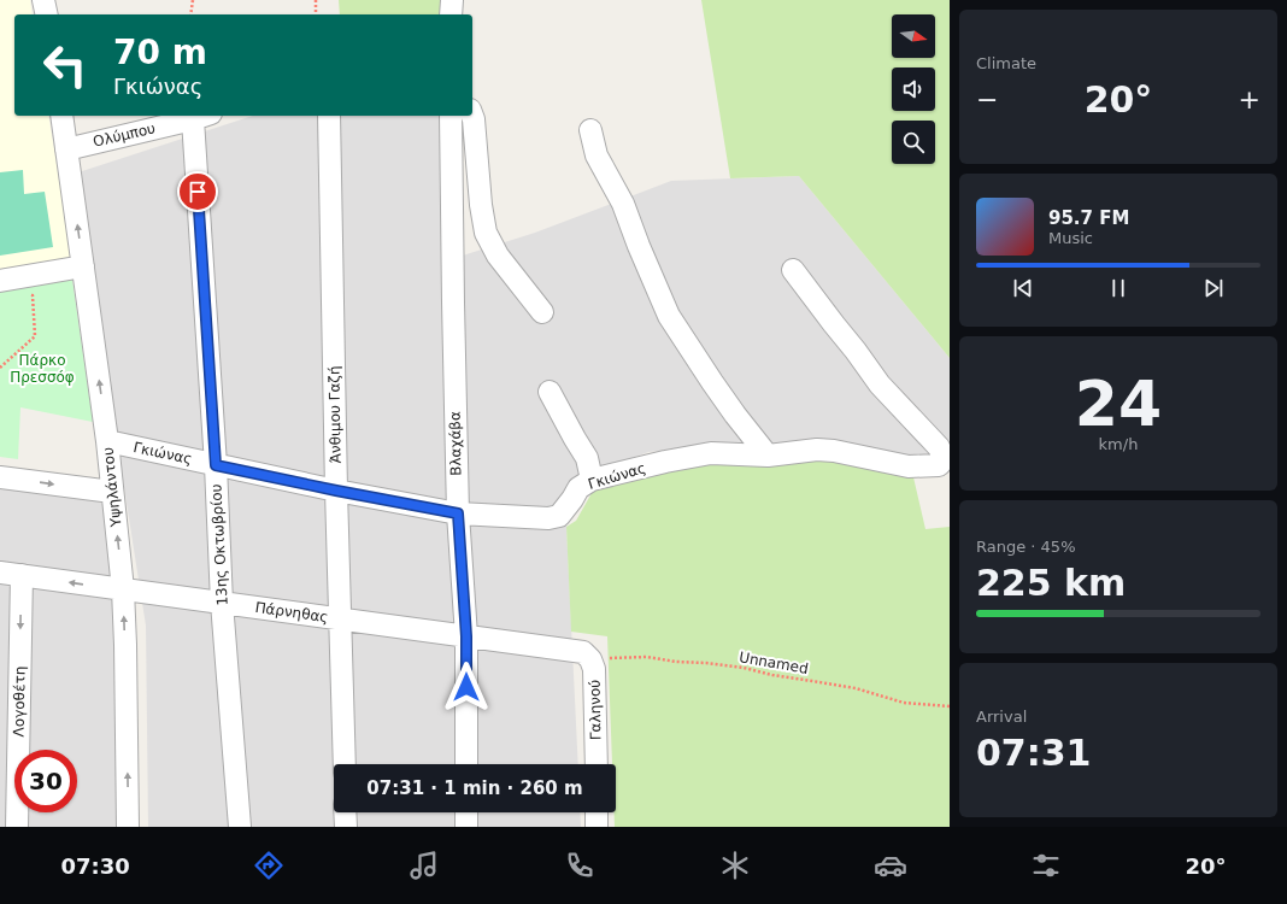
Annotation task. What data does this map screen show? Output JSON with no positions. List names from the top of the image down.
{
  "streets": {
    "street": [
      "Ολύμπου",
      "Άνθιμου Γαζή",
      "Βλαχάβα",
      "Γκιώνας",
      "Υψηλάντου",
      "13ης Οκτωβρίου",
      "Πάρνηθας",
      "Λογοθέτη",
      "Γαληνού"
    ],
    "path": ["Unnamed"]
  },
  "crossings": [
    ["Ολύμπου", "Υψηλάντου"],
    ["Ολύμπου", "13ης Οκτωβρίου"],
    ["Άνθιμου Γαζή", "Γκιώνας"],
    ["Άνθιμου Γαζή", "Πάρνηθας"],
    ["Βλαχάβα", "Γκιώνας"],
    ["Βλαχάβα", "Πάρνηθας"],
    ["Γκιώνας", "Υψηλάντου"],
    ["Γκιώνας", "13ης Οκτωβρίου"],
    ["Υψηλάντου", "Πάρνηθας"],
    ["13ης Οκτωβρίου", "Πάρνηθας"],
    ["Πάρνηθας", "Unnamed"],
    ["Πάρνηθας", "Λογοθέτη"],
    ["Πάρνηθας", "Γαληνού"],
    ["Unnamed", "Γαληνού"]
  ],
  "one_way": ["Υψηλάντου", "Λογοθέτη"],
  "parks": ["Πάρκο Πρεσσόφ"],
  "north": "right",
  "page": {
    "tile": [
      "Climate",
      ["24", "km/h"],
      ["Range · 45%", "225 km"],
      ["Arrival", "07:31"]
    ],
    "turn": ["70 m", "Γκιώνας"],
    "heat": ["−", "20°", "+"],
    "song": ["95.7 FM", "Music"],
    "limit": "30",
    "trip": "07:31 · 1 min · 260 m",
    "tabs": ["07:30", "20°"]
  }
}
